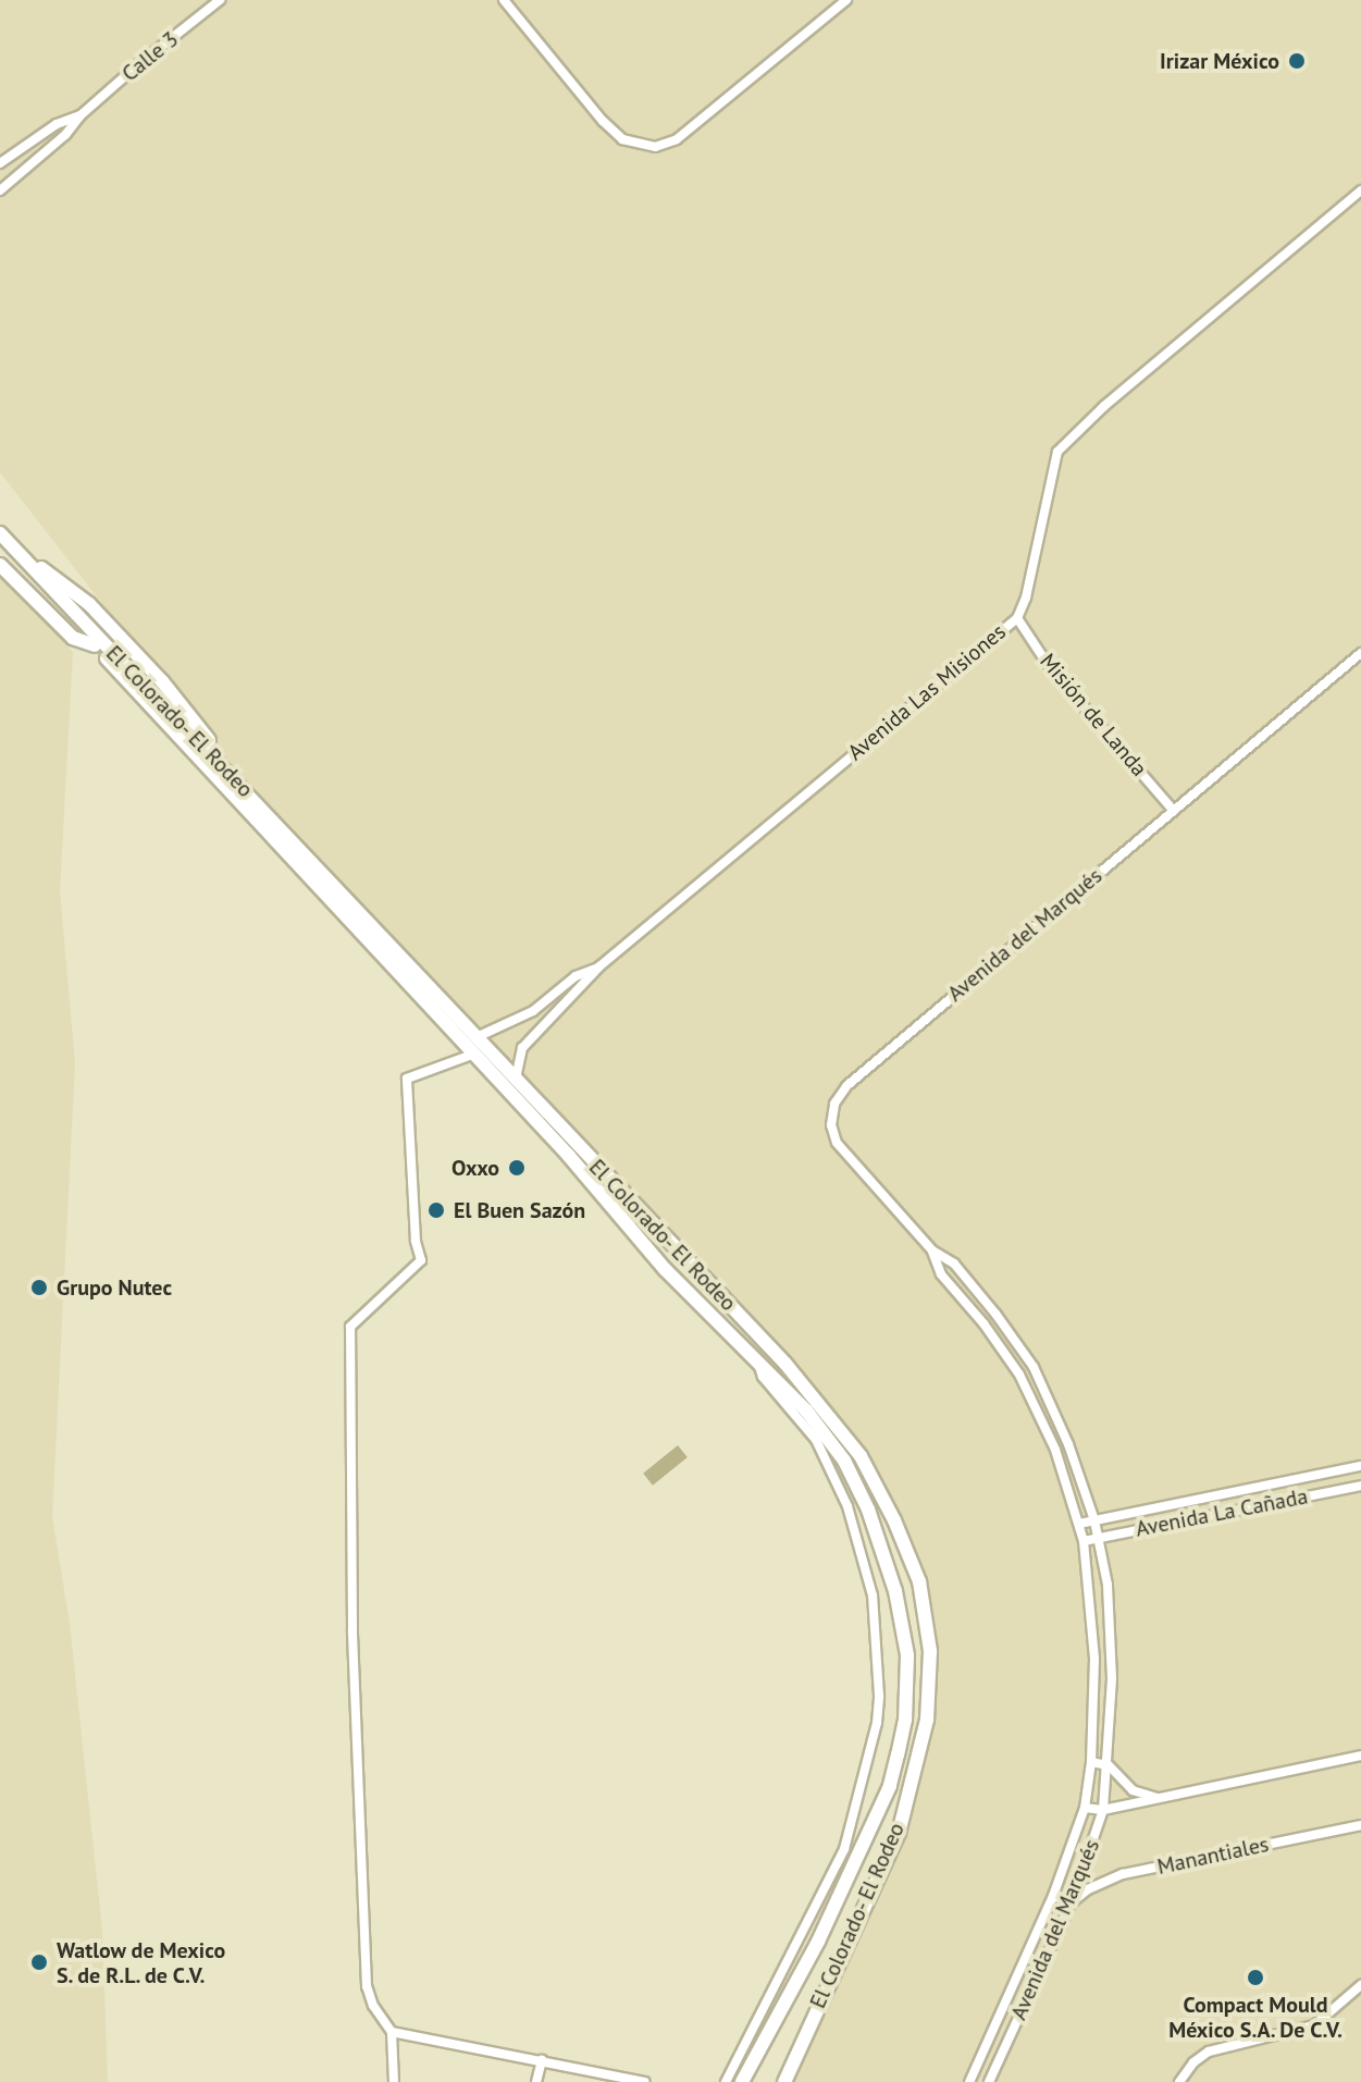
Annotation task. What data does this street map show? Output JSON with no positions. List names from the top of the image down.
{
  "streets": {
    "main road": ["El Colorado- El Rodeo"],
    "street": [
      "Calle 3",
      "Avenida Las Misiones",
      "Misión de Landa",
      "Avenida del Marqués",
      "Avenida La Cañada",
      "Manantiales"
    ]
  },
  "crossings": [
    ["Avenida Las Misiones", "Misión de Landa"],
    ["Avenida Las Misiones", "El Colorado- El Rodeo"],
    ["Misión de Landa", "Avenida del Marqués"],
    ["Avenida del Marqués", "Avenida La Cañada"],
    ["Avenida del Marqués", "Manantiales"]
  ],
  "places": [
    "Irizar México",
    "Oxxo",
    "El Buen Sazón",
    "Grupo Nutec",
    "Watlow de Mexico S. de R.L. de C.V.",
    "Compact Mould México S.A. De C.V."
  ]
}
